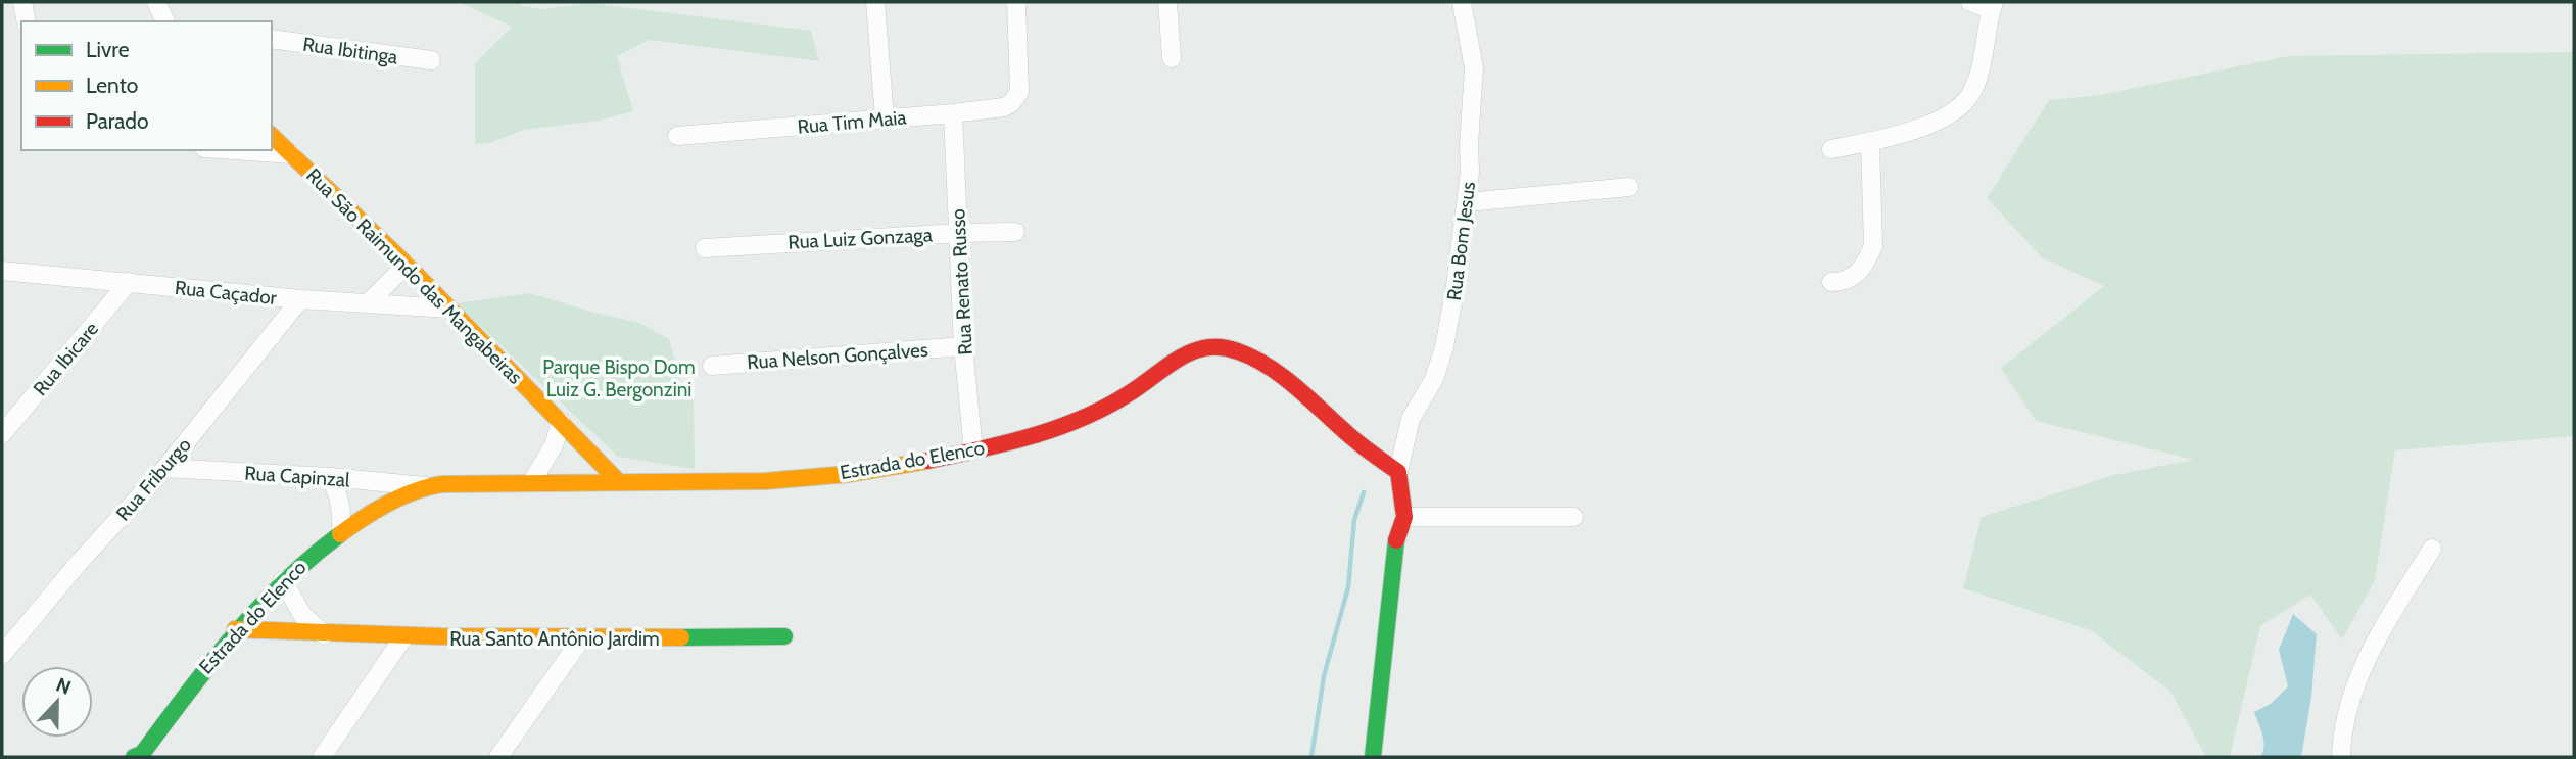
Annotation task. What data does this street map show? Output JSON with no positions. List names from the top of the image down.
{
  "streets": {
    "street": [
      "Rua Ibitinga",
      "Rua Tim Maia",
      "Rua Luiz Gonzaga",
      "Rua Bom Jesus",
      "Rua São Raimundo das Mangabeiras",
      "Rua Renato Russo",
      "Rua Caçador",
      "Rua Nelson Gonçalves",
      "Rua Ibicare",
      "Estrada do Elenco",
      "Rua Capinzal",
      "Rua Friburgo",
      "Rua Santo Antônio Jardim"
    ]
  },
  "crossings": [
    ["Rua Tim Maia", "Rua Renato Russo"],
    ["Rua Luiz Gonzaga", "Rua Renato Russo"],
    ["Rua Bom Jesus", "Estrada do Elenco"],
    ["Rua São Raimundo das Mangabeiras", "Rua Caçador"],
    ["Rua São Raimundo das Mangabeiras", "Estrada do Elenco"],
    ["Rua Renato Russo", "Rua Nelson Gonçalves"],
    ["Rua Renato Russo", "Estrada do Elenco"],
    ["Rua Caçador", "Rua Ibicare"],
    ["Rua Caçador", "Rua Friburgo"],
    ["Estrada do Elenco", "Rua Capinzal"],
    ["Estrada do Elenco", "Rua Santo Antônio Jardim"],
    ["Rua Capinzal", "Rua Friburgo"]
  ],
  "parks": ["Parque Bispo Dom Luiz G. Bergonzini"],
  "legend": ["Livre", "Lento", "Parado"],
  "north": "top"
}
